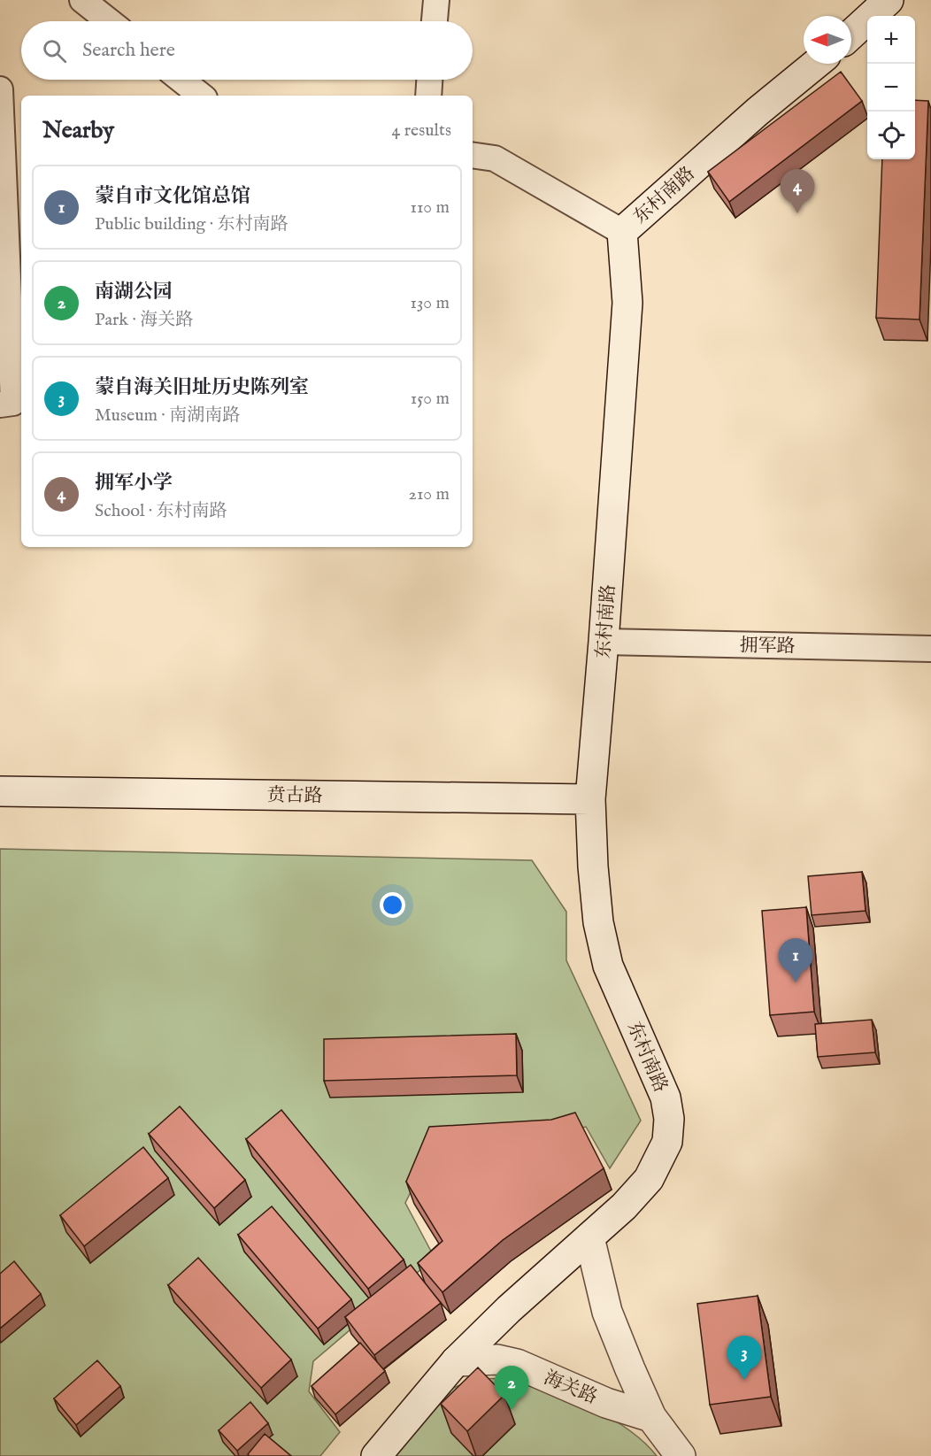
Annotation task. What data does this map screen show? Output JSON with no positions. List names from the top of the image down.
{
  "streets": {
    "main road": ["东村南路", "贲古路", "海关路"],
    "street": ["拥军路"]
  },
  "crossings": [
    ["东村南路", "拥军路"],
    ["东村南路", "贲古路"],
    ["东村南路", "海关路"]
  ],
  "north": "left",
  "page": {
    "map_buttons": ["+", "−"],
    "search": "Search here",
    "heading": ["Nearby", "4 results"],
    "list": [
      {
        "mark": "1",
        "name": "蒙自市文化馆总馆",
        "note": "Public building · 东村南路",
        "value": "110 m"
      },
      {
        "mark": "2",
        "name": "南湖公园",
        "note": "Park · 海关路",
        "value": "130 m"
      },
      {
        "mark": "3",
        "name": "蒙自海关旧址历史陈列室",
        "note": "Museum · 南湖南路",
        "value": "150 m"
      },
      {
        "mark": "4",
        "name": "拥军小学",
        "note": "School · 东村南路",
        "value": "210 m"
      }
    ],
    "pins": [
      "4",
      "1",
      "3",
      "2"
    ]
  }
}
